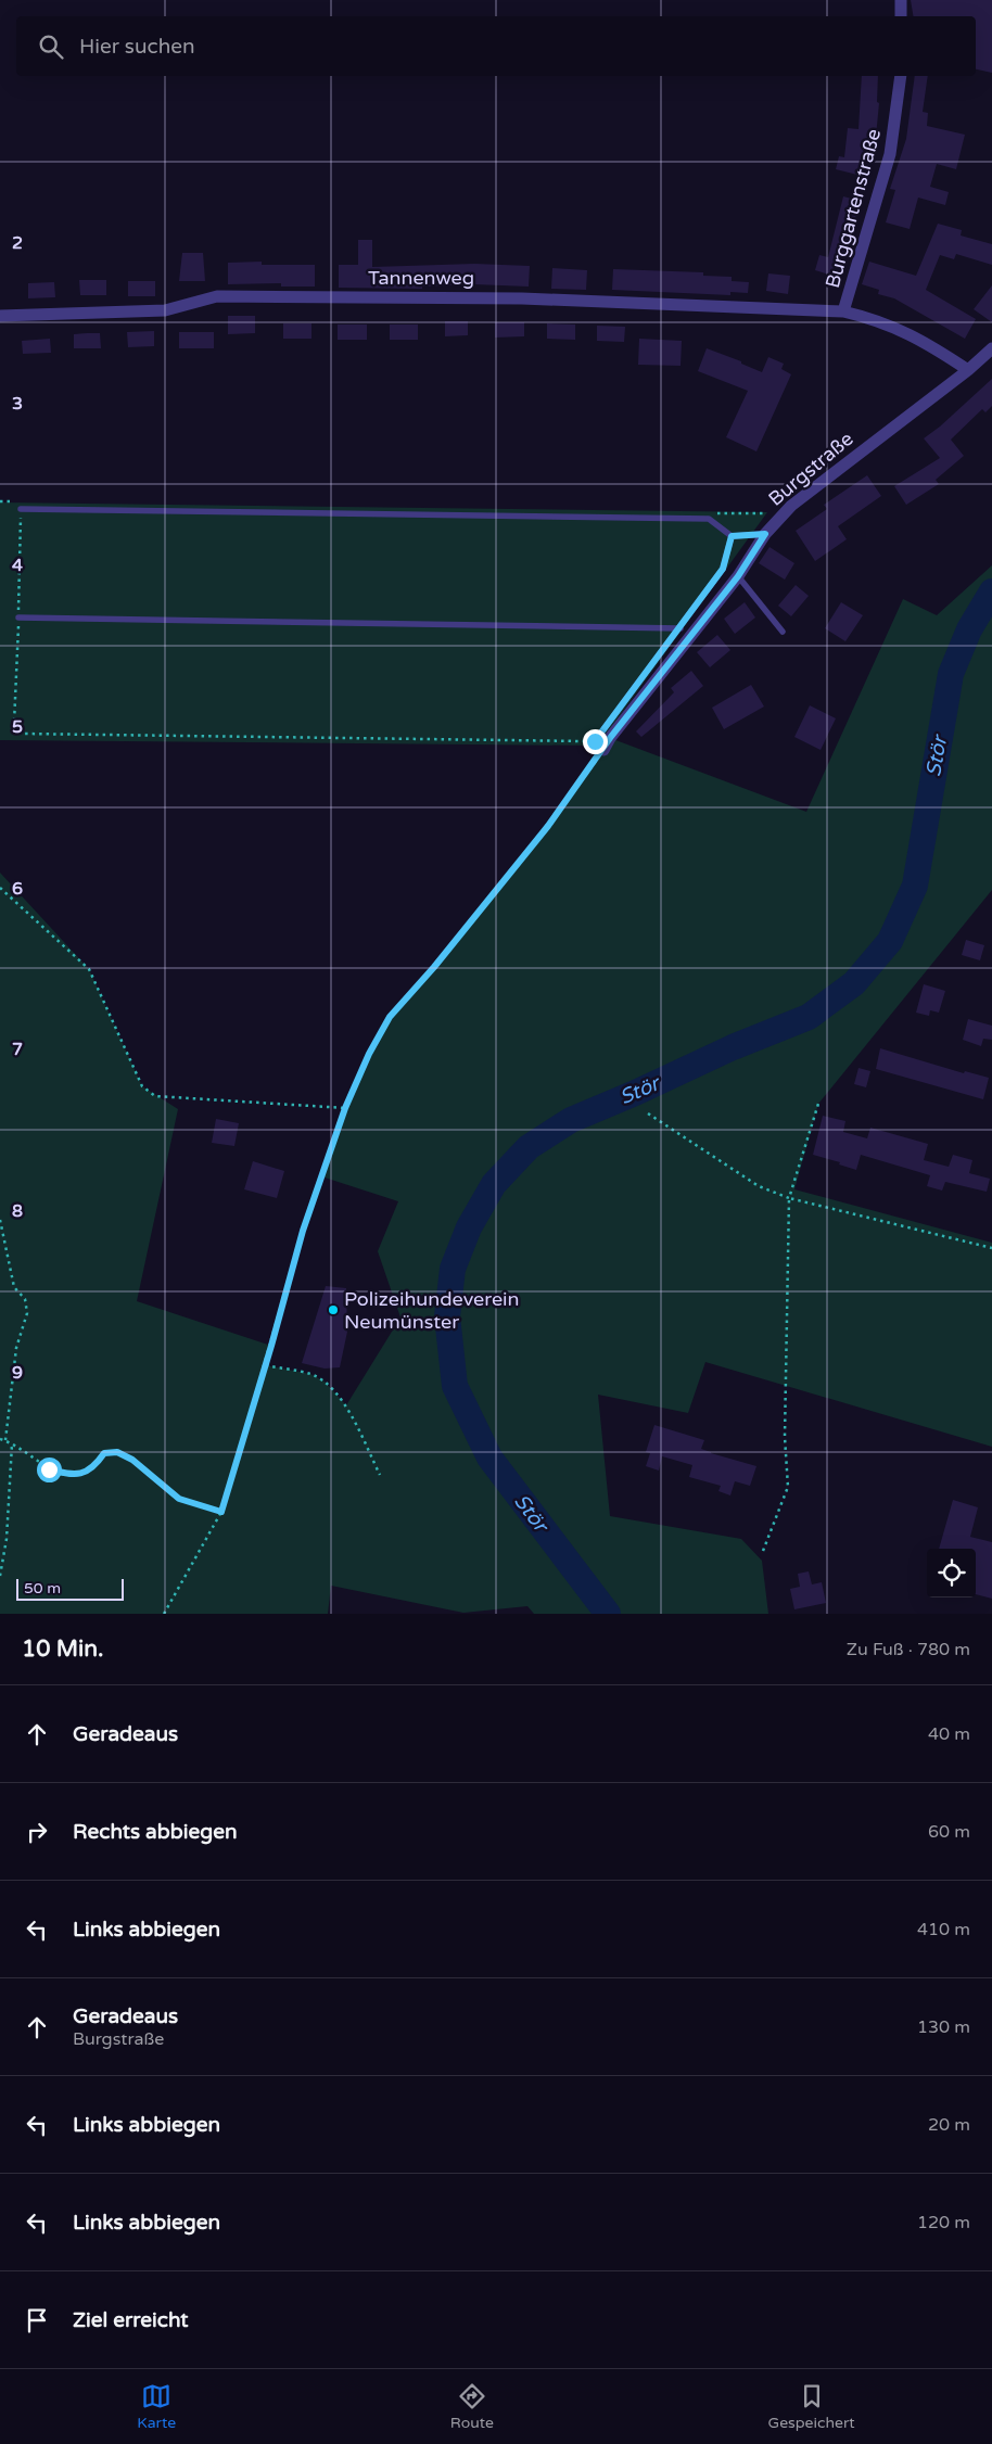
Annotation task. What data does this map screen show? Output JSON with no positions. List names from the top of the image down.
{
  "streets": {
    "street": ["Burggartenstraße", "Tannenweg", "Burgstraße"]
  },
  "crossings": [
    ["Burggartenstraße", "Tannenweg"],
    ["Burggartenstraße", "Burgstraße"]
  ],
  "water": ["Stör"],
  "places": ["Polizeihundeverein Neumünster"],
  "scale_bar": "50 m",
  "page": {
    "search": "Hier suchen",
    "scale": "50 m",
    "heading": ["10 Min.", "Zu Fuß · 780 m"],
    "list": [
      ["Geradeaus", "40 m"],
      ["Rechts abbiegen", "60 m"],
      ["Links abbiegen", "410 m"],
      ["Geradeaus", "Burgstraße", "130 m"],
      ["Links abbiegen", "20 m"],
      ["Links abbiegen", "120 m"],
      "Ziel erreicht"
    ],
    "nav": ["Karte", "Route", "Gespeichert"]
  },
  "grid": {
    "rows": [
      "2",
      "3",
      "4",
      "5",
      "6",
      "7",
      "8",
      "9"
    ]
  }
}
